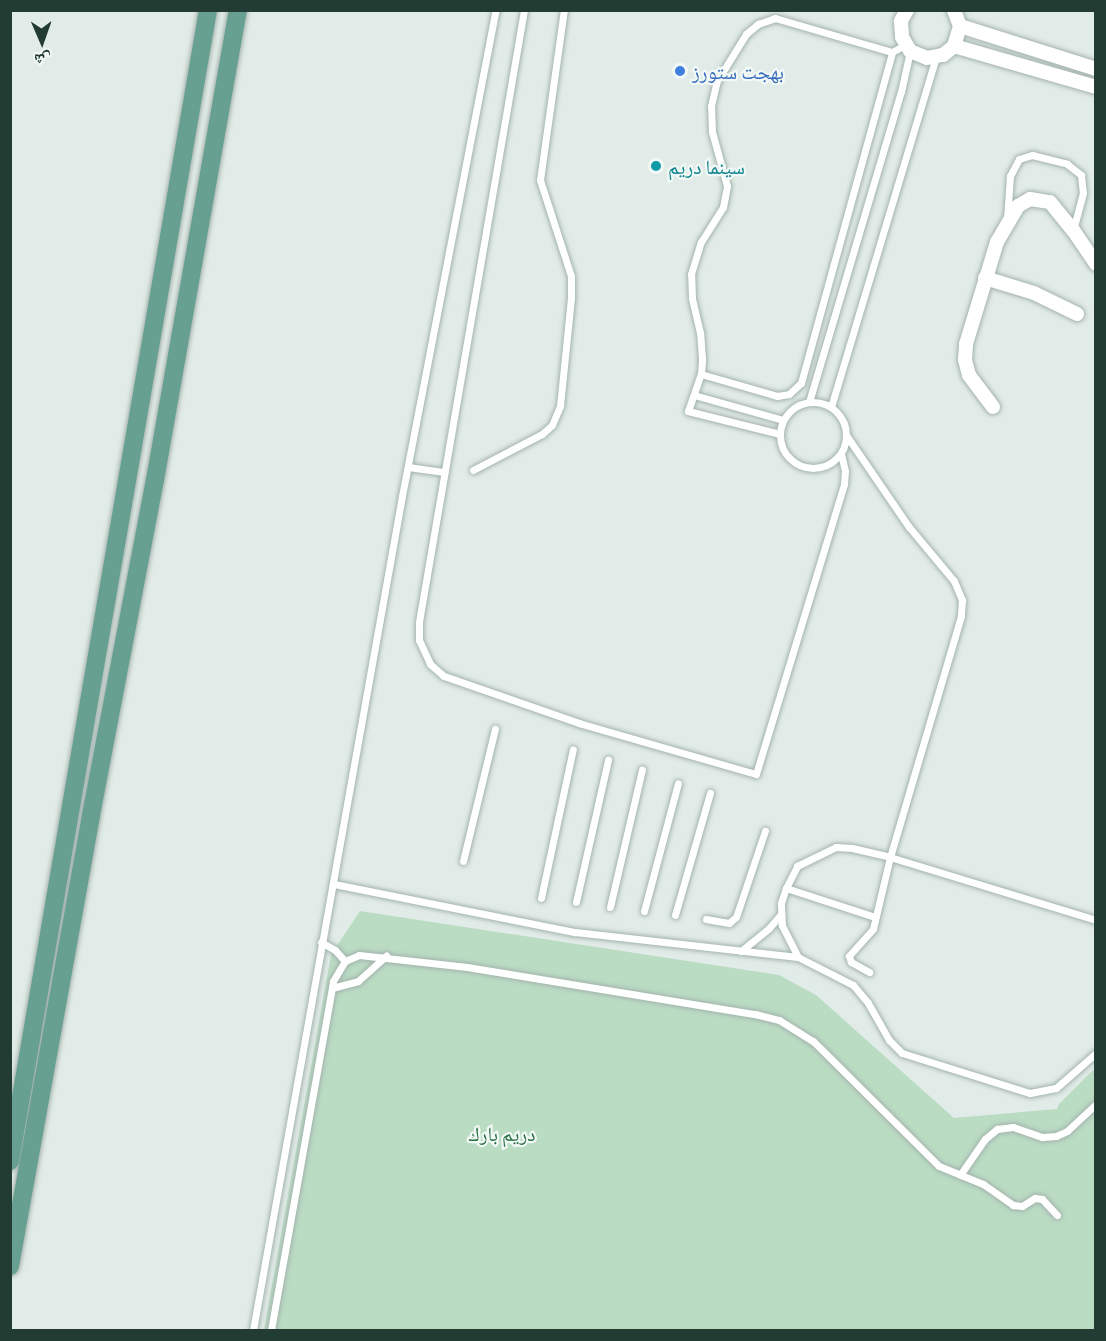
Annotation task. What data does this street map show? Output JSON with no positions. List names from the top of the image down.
{
  "parks": ["دريم بارك"],
  "places": ["بهجت ستورز", "سينما دريم"],
  "north": "bottom"
}
